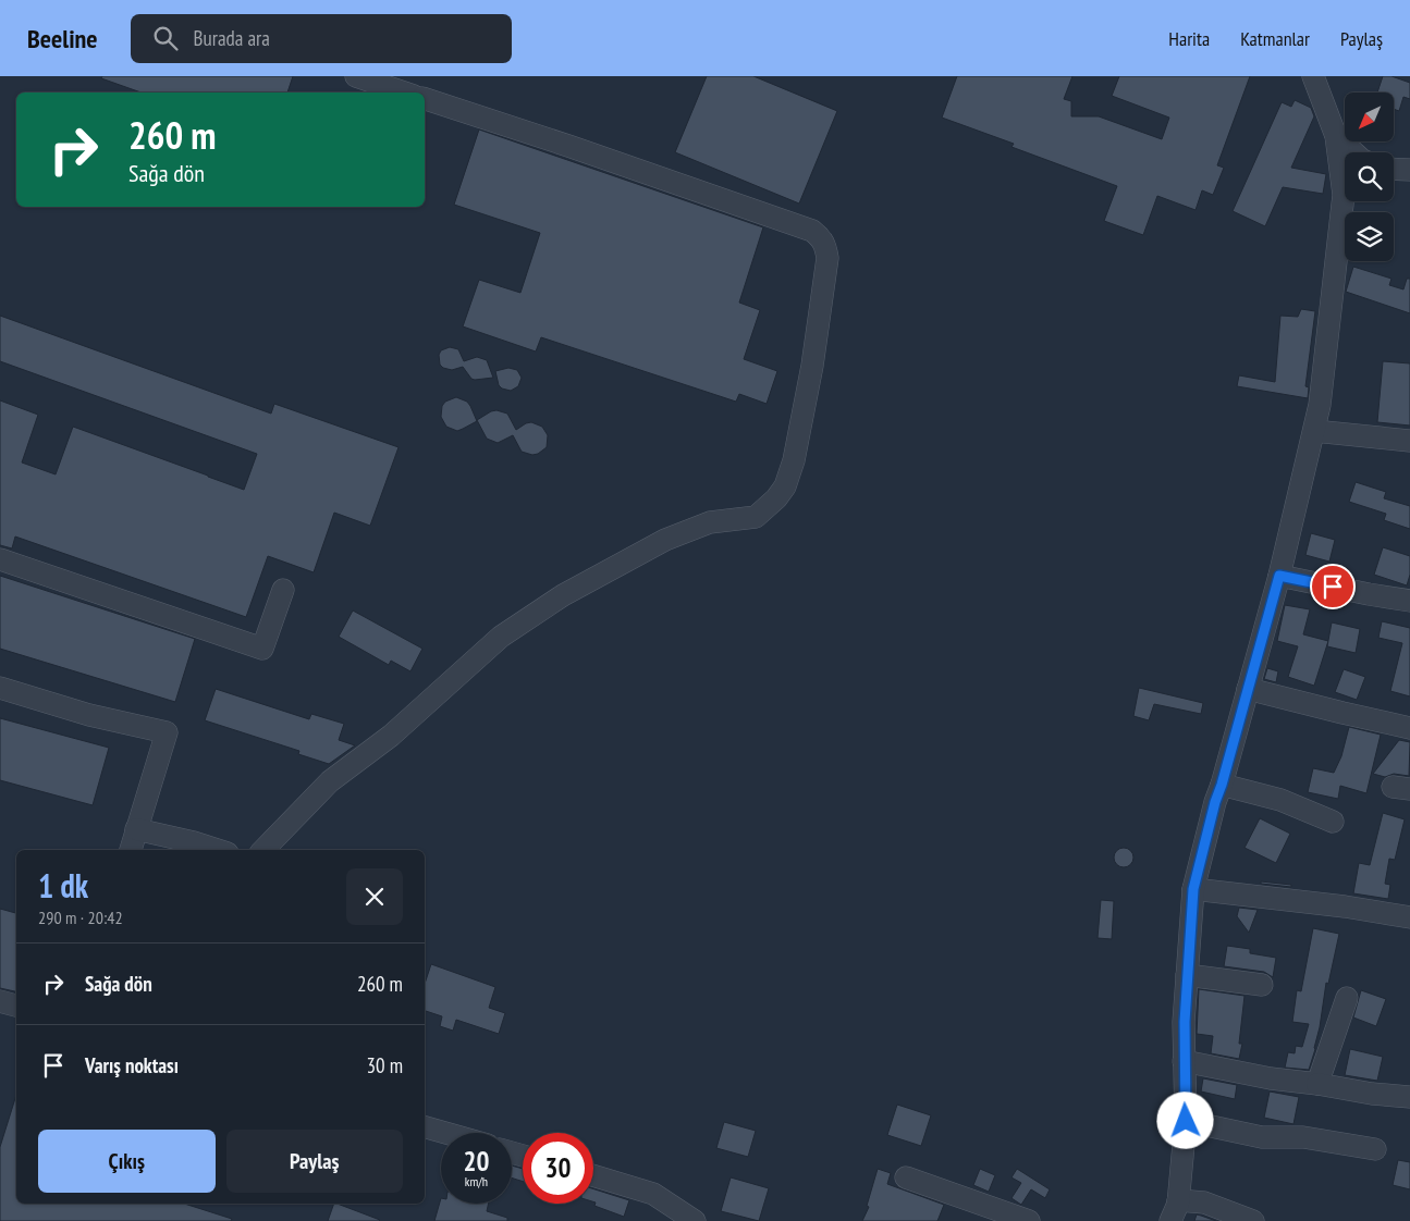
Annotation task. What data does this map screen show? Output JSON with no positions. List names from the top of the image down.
{
  "north": "bottom left",
  "page": {
    "header": "Beeline",
    "search": "Burada ara",
    "nav": ["Harita", "Katmanlar", "Paylaş"],
    "turn": ["260 m", "Sağa dön"],
    "heading": ["1 dk", "290 m · 20:42"],
    "list": [
      {
        "name": "Sağa dön",
        "value": "260 m"
      },
      {
        "name": "Varış noktası",
        "value": "30 m"
      }
    ],
    "buttons": ["Çıkış", "Paylaş"],
    "speed": "20 km/h",
    "limit": "30"
  }
}
